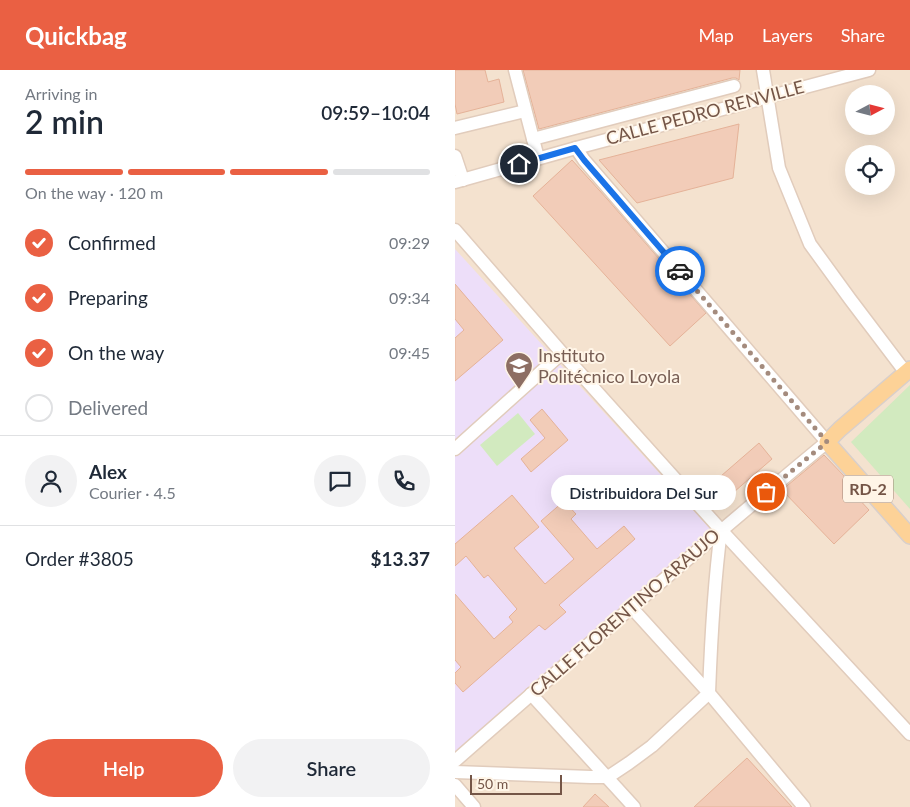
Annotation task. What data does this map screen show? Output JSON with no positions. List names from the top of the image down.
{
  "streets": {
    "main road": ["RD-2", "CALLE FLORENTINO ARAUJO"],
    "street": ["CALLE PEDRO RENVILLE"]
  },
  "crossings": [
    ["RD-2", "CALLE FLORENTINO ARAUJO"]
  ],
  "places": {
    "school or university": ["Instituto Politécnico Loyola"],
    "other": ["Distribuidora Del Sur"]
  },
  "scale_bar": "50 m",
  "north": "right",
  "page": {
    "header": "Quickbag",
    "nav": ["Map", "Layers", "Share"],
    "heading": ["2 min", "Arriving in", "09:59–10:04"],
    "panel": [
      "Alex",
      "Courier · 4.5",
      "Order #3805",
      "$13.37"
    ],
    "bar": "On the way · 120 m",
    "list": [
      ["Confirmed", "09:29"],
      ["Preparing", "09:34"],
      ["On the way", "09:45"],
      "Delivered"
    ],
    "bubble": "Distribuidora Del Sur",
    "buttons": ["Help", "Share"],
    "scale": "50 m"
  }
}
